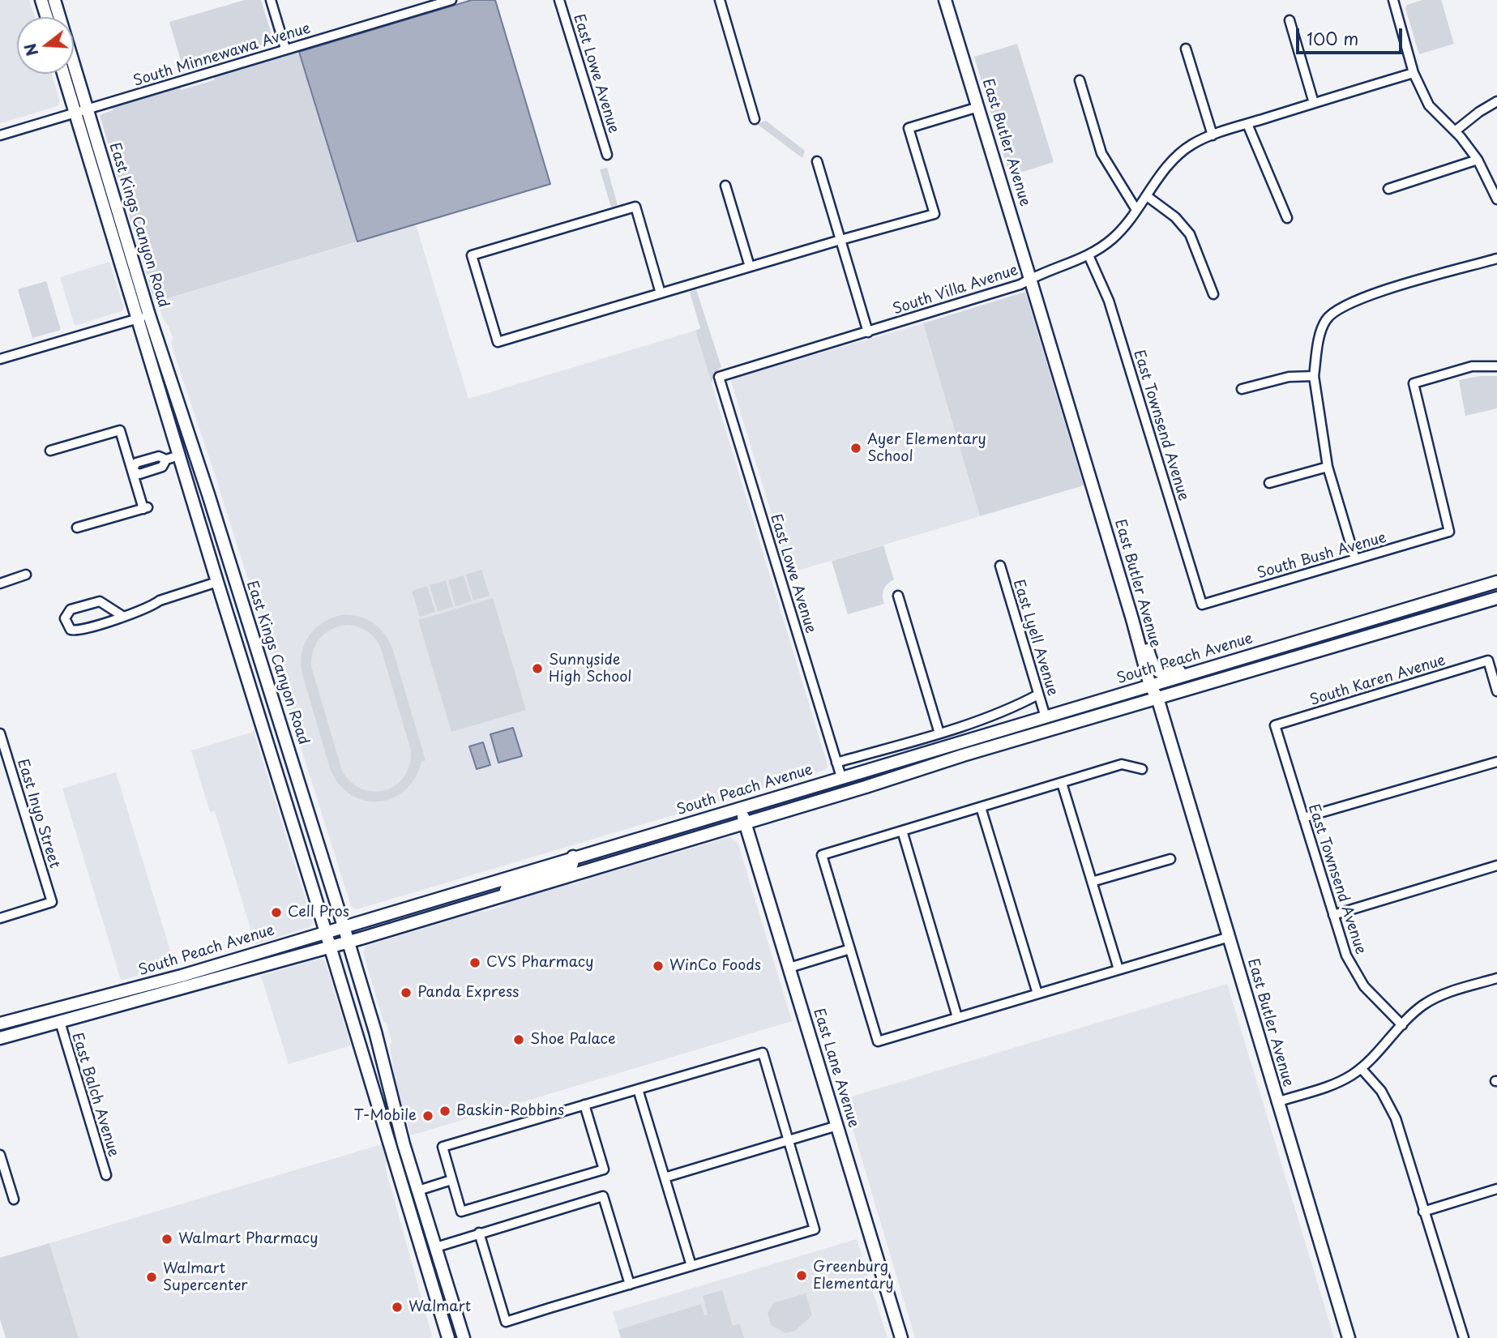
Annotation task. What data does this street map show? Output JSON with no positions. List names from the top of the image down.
{
  "streets": {
    "main road": [
      "East Butler Avenue",
      "East Kings Canyon Road",
      "South Peach Avenue",
      "East Lane Avenue"
    ],
    "street": [
      "South Minnewawa Avenue",
      "East Lowe Avenue",
      "South Villa Avenue",
      "East Townsend Avenue",
      "South Bush Avenue",
      "East Lyell Avenue",
      "South Karen Avenue",
      "East Inyo Street",
      "East Balch Avenue"
    ]
  },
  "crossings": [
    ["South Minnewawa Avenue", "East Kings Canyon Road"],
    ["East Lowe Avenue", "South Villa Avenue"],
    ["East Lowe Avenue", "South Peach Avenue"],
    ["East Butler Avenue", "South Villa Avenue"],
    ["East Butler Avenue", "South Peach Avenue"],
    ["East Kings Canyon Road", "South Peach Avenue"],
    ["South Villa Avenue", "East Townsend Avenue"],
    ["East Townsend Avenue", "South Bush Avenue"],
    ["East Townsend Avenue", "South Karen Avenue"],
    ["East Lyell Avenue", "South Peach Avenue"],
    ["South Peach Avenue", "East Lane Avenue"],
    ["South Peach Avenue", "East Balch Avenue"]
  ],
  "places": [
    "Ayer Elementary School",
    "Sunnyside High School",
    "Cell Pros",
    "CVS Pharmacy",
    "WinCo Foods",
    "Panda Express",
    "Shoe Palace",
    "Baskin-Robbins",
    "T-Mobile",
    "Walmart Pharmacy",
    "Greenburg Elementary",
    "Walmart Supercenter",
    "Walmart"
  ],
  "scale_bar": "100 m",
  "north": "left"
}
